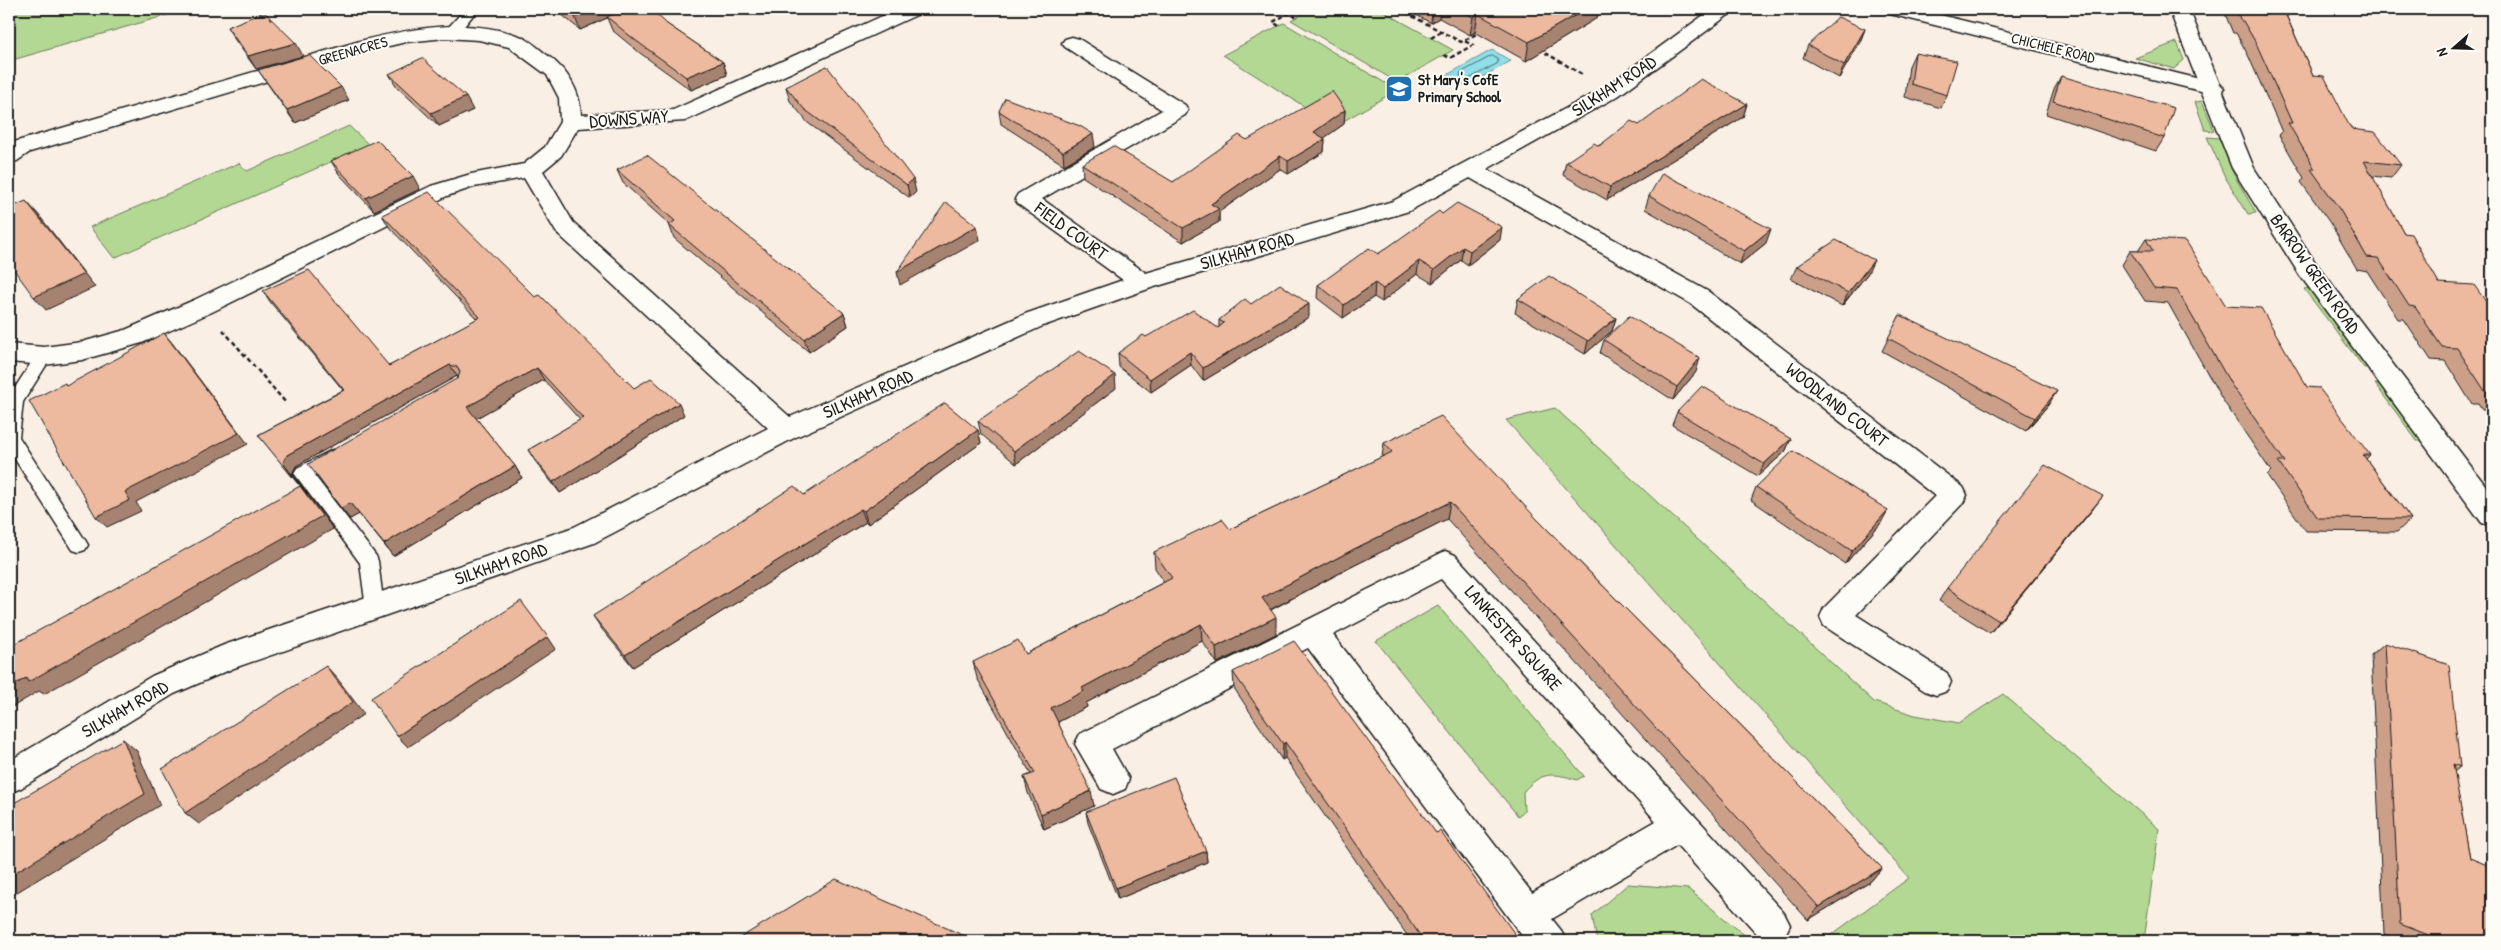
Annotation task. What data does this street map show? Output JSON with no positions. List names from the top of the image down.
{
  "streets": {
    "street": [
      "CHICHELE ROAD",
      "GREENACRES",
      "SILKHAM ROAD",
      "DOWNS WAY",
      "FIELD COURT",
      "BARROW GREEN ROAD",
      "WOODLAND COURT",
      "LANKESTER SQUARE"
    ]
  },
  "crossings": [
    ["CHICHELE ROAD", "BARROW GREEN ROAD"],
    ["GREENACRES", "DOWNS WAY"],
    ["SILKHAM ROAD", "FIELD COURT"],
    ["SILKHAM ROAD", "WOODLAND COURT"]
  ],
  "places": {
    "school or university": ["St Mary's CofE Primary School"]
  },
  "north": "left"
}
